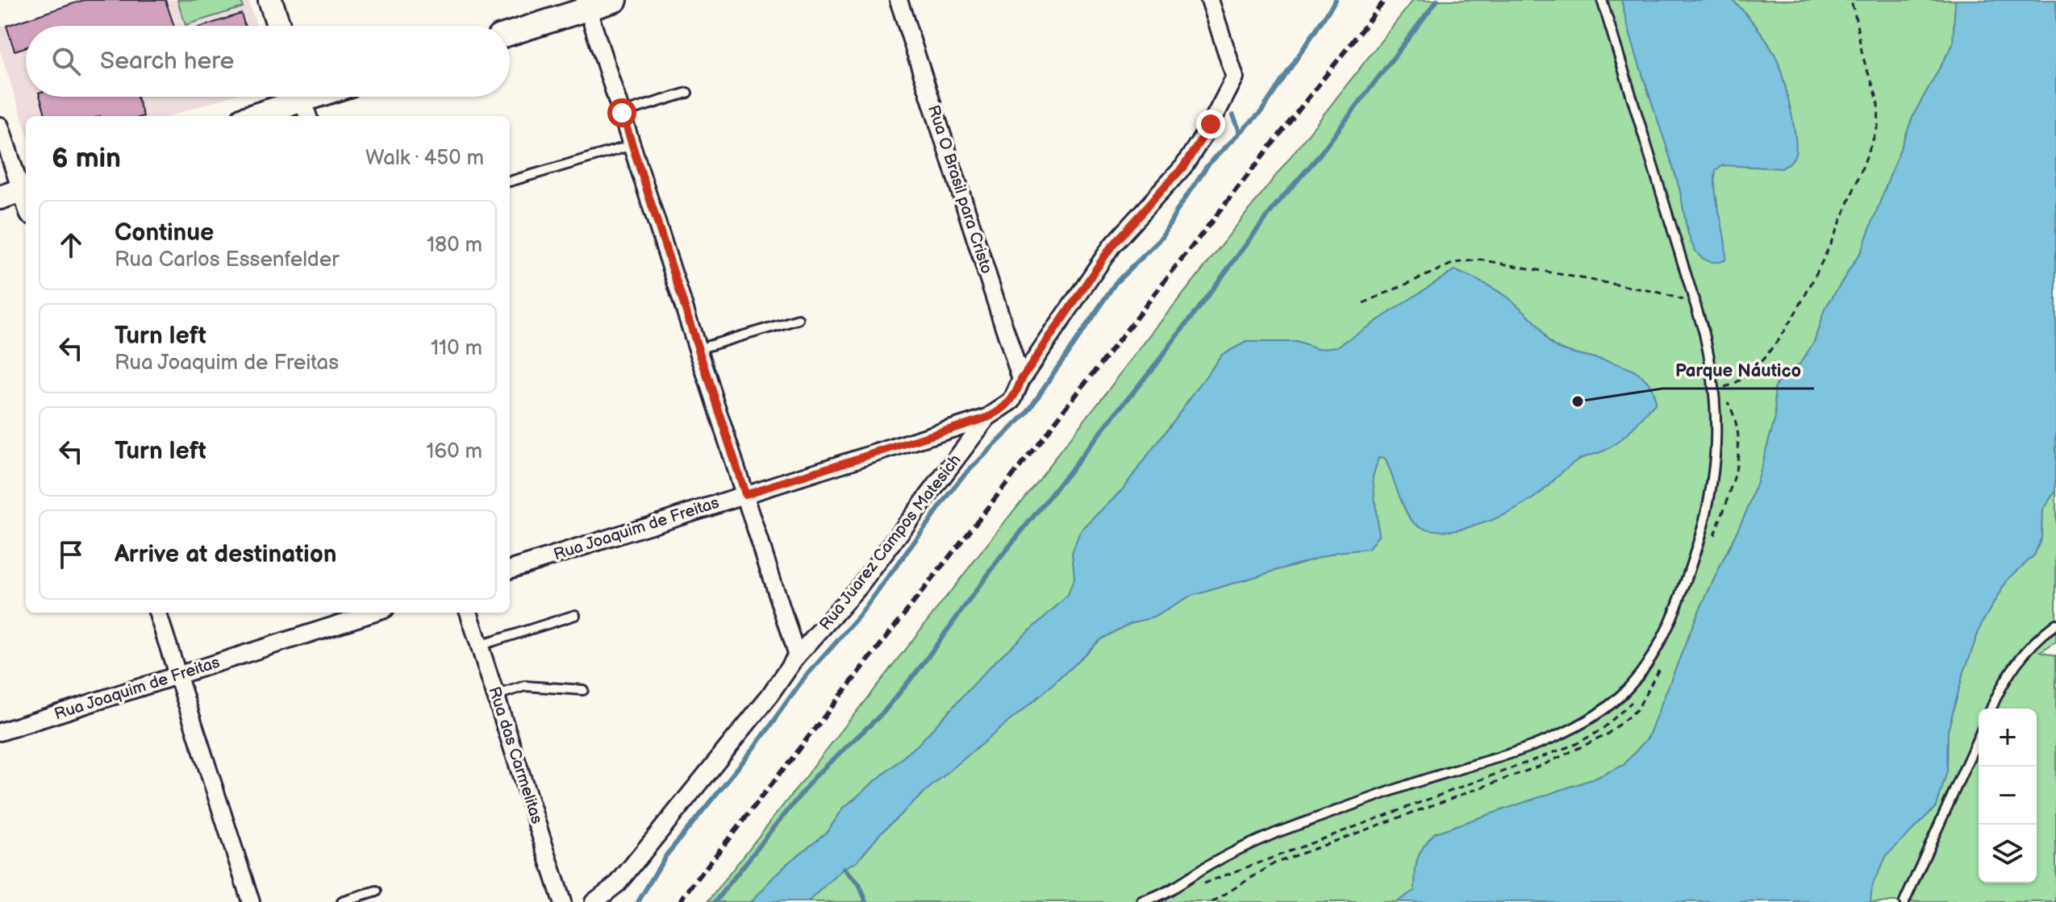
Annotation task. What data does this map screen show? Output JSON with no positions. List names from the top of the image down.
{
  "streets": {
    "street": [
      "Rua O Brasil para Cristo",
      "Rua Joaquim de Freitas",
      "Rua Juarez Campos Matesich",
      "Rua das Carmelitas"
    ]
  },
  "crossings": [
    ["Rua O Brasil para Cristo", "Rua Juarez Campos Matesich"],
    ["Rua Joaquim de Freitas", "Rua Juarez Campos Matesich"]
  ],
  "places": ["Parque Náutico"],
  "page": {
    "search": "Search here",
    "heading": ["6 min", "Walk · 450 m"],
    "list": [
      ["Continue", "Rua Carlos Essenfelder", "180 m"],
      ["Turn left", "Rua Joaquim de Freitas", "110 m"],
      ["Turn left", "160 m"],
      "Arrive at destination"
    ],
    "map_buttons": ["+", "−"]
  }
}
